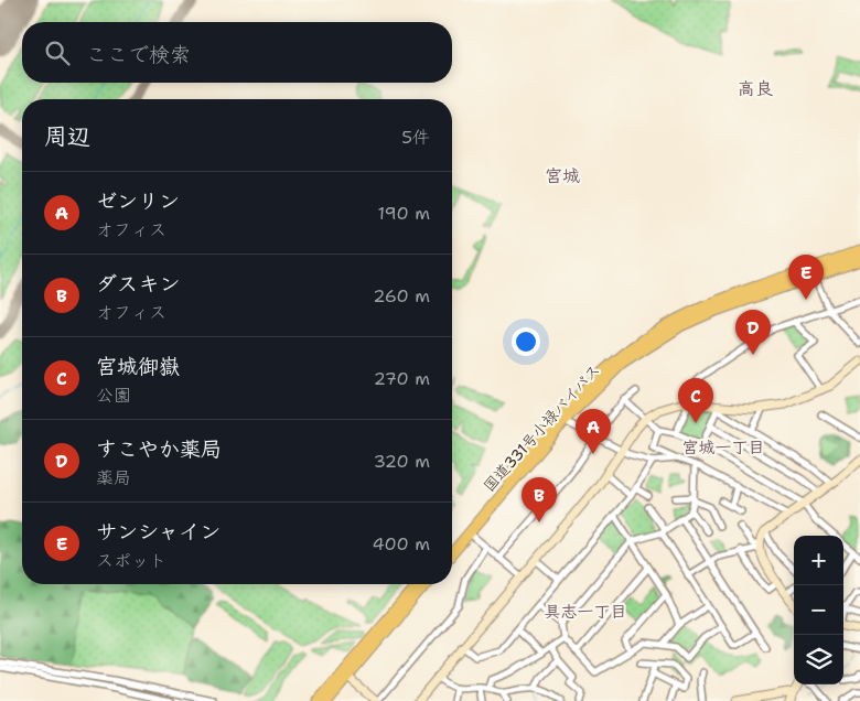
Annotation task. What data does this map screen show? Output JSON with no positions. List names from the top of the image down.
{
  "streets": {
    "highway": ["国道331号小禄バイパス"]
  },
  "districts": [
    "高良",
    "宮城",
    "宮城一丁目",
    "具志一丁目"
  ],
  "page": {
    "search": "ここで検索",
    "heading": ["周辺", "5件"],
    "list": [
      {
        "mark": "A",
        "name": "ゼンリン",
        "note": "オフィス",
        "value": "190 m"
      },
      {
        "mark": "B",
        "name": "ダスキン",
        "note": "オフィス",
        "value": "260 m"
      },
      {
        "mark": "C",
        "name": "宮城御嶽",
        "note": "公園",
        "value": "270 m"
      },
      {
        "mark": "D",
        "name": "すこやか薬局",
        "note": "薬局",
        "value": "320 m"
      },
      {
        "mark": "E",
        "name": "サンシャイン",
        "note": "スポット",
        "value": "400 m"
      }
    ],
    "pins": [
      "E",
      "D",
      "C",
      "A",
      "B"
    ],
    "map_buttons": ["+", "−"]
  }
}
